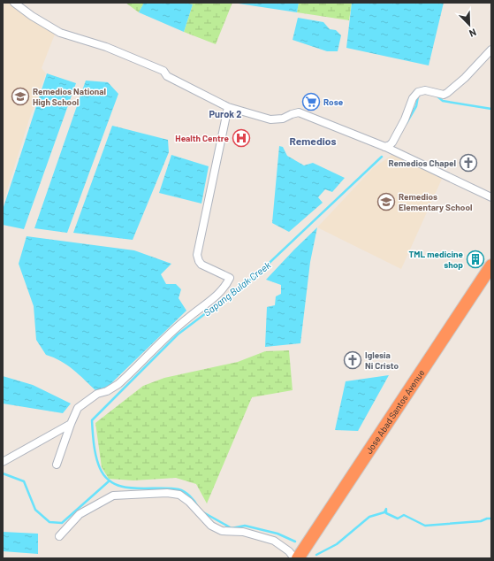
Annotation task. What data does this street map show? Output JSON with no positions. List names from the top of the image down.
{
  "streets": {
    "highway": ["Jose Abad Santos Avenue"]
  },
  "districts": ["Purok 2", "Remedios"],
  "water": ["Sapang Bulak Creek"],
  "places": {
    "school or university": ["Remedios National High School", "Remedios Elementary School"],
    "supermarket": ["Rose"],
    "hospital": ["Health Centre"],
    "church": ["Remedios Chapel", "Iglesia Ni Cristo"],
    "building": ["TML medicine shop"]
  },
  "north": "bottom right"
}
